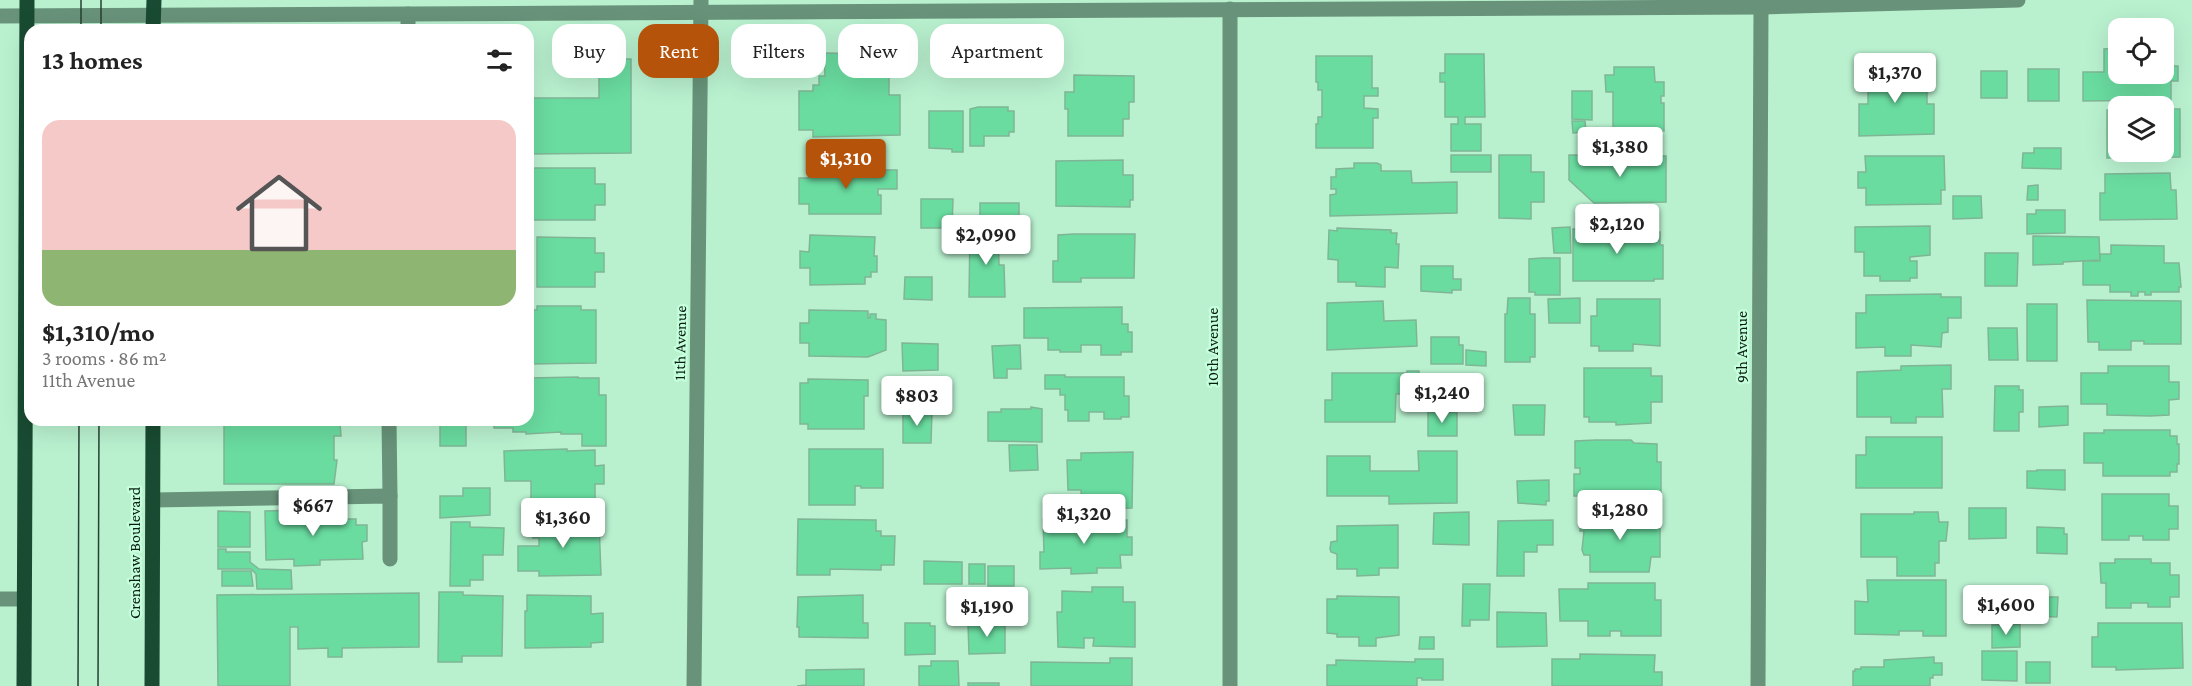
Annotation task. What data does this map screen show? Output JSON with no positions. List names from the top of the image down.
{
  "streets": {
    "main road": ["Crenshaw Boulevard"],
    "street": ["11th Avenue", "10th Avenue", "9th Avenue"]
  },
  "page": {
    "chip": [
      "Buy",
      "Rent",
      "Filters",
      "New",
      "Apartment"
    ],
    "heading": "13 homes",
    "price": [
      "$1,370",
      "$1,380",
      "$1,310",
      "$2,120",
      "$2,090",
      "$1,240",
      "$803",
      "$667",
      "$1,280",
      "$1,320",
      "$1,360",
      "$1,600",
      "$1,190"
    ],
    "list": [
      {
        "name": "$1,310/mo",
        "note": "3 rooms · 86 m² · 11th Avenue"
      }
    ]
  }
}
